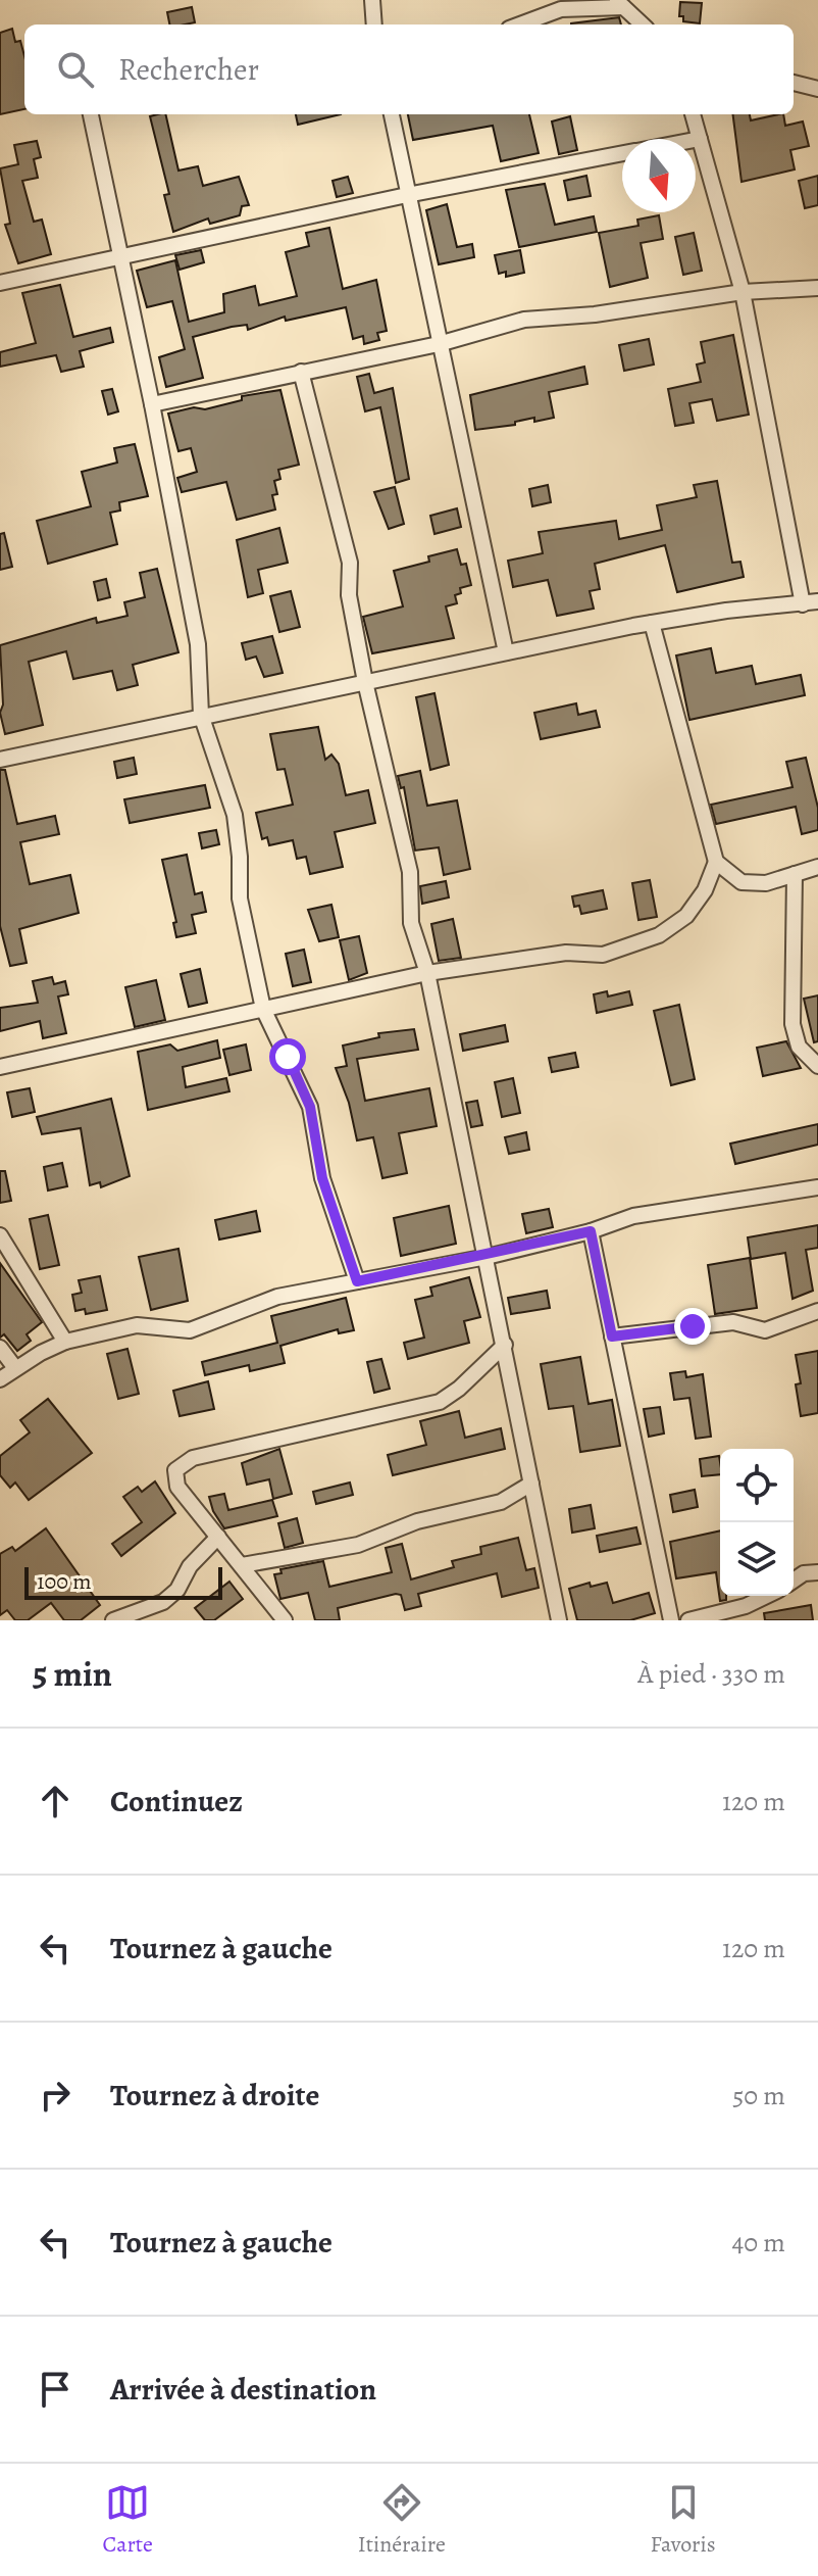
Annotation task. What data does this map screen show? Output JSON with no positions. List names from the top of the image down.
{
  "scale_bar": "100 m",
  "north": "bottom",
  "page": {
    "search": "Rechercher",
    "scale": "100 m",
    "heading": ["5 min", "À pied · 330 m"],
    "list": [
      ["Continuez", "120 m"],
      ["Tournez à gauche", "120 m"],
      ["Tournez à droite", "50 m"],
      ["Tournez à gauche", "40 m"],
      "Arrivée à destination"
    ],
    "nav": ["Carte", "Itinéraire", "Favoris"]
  }
}
